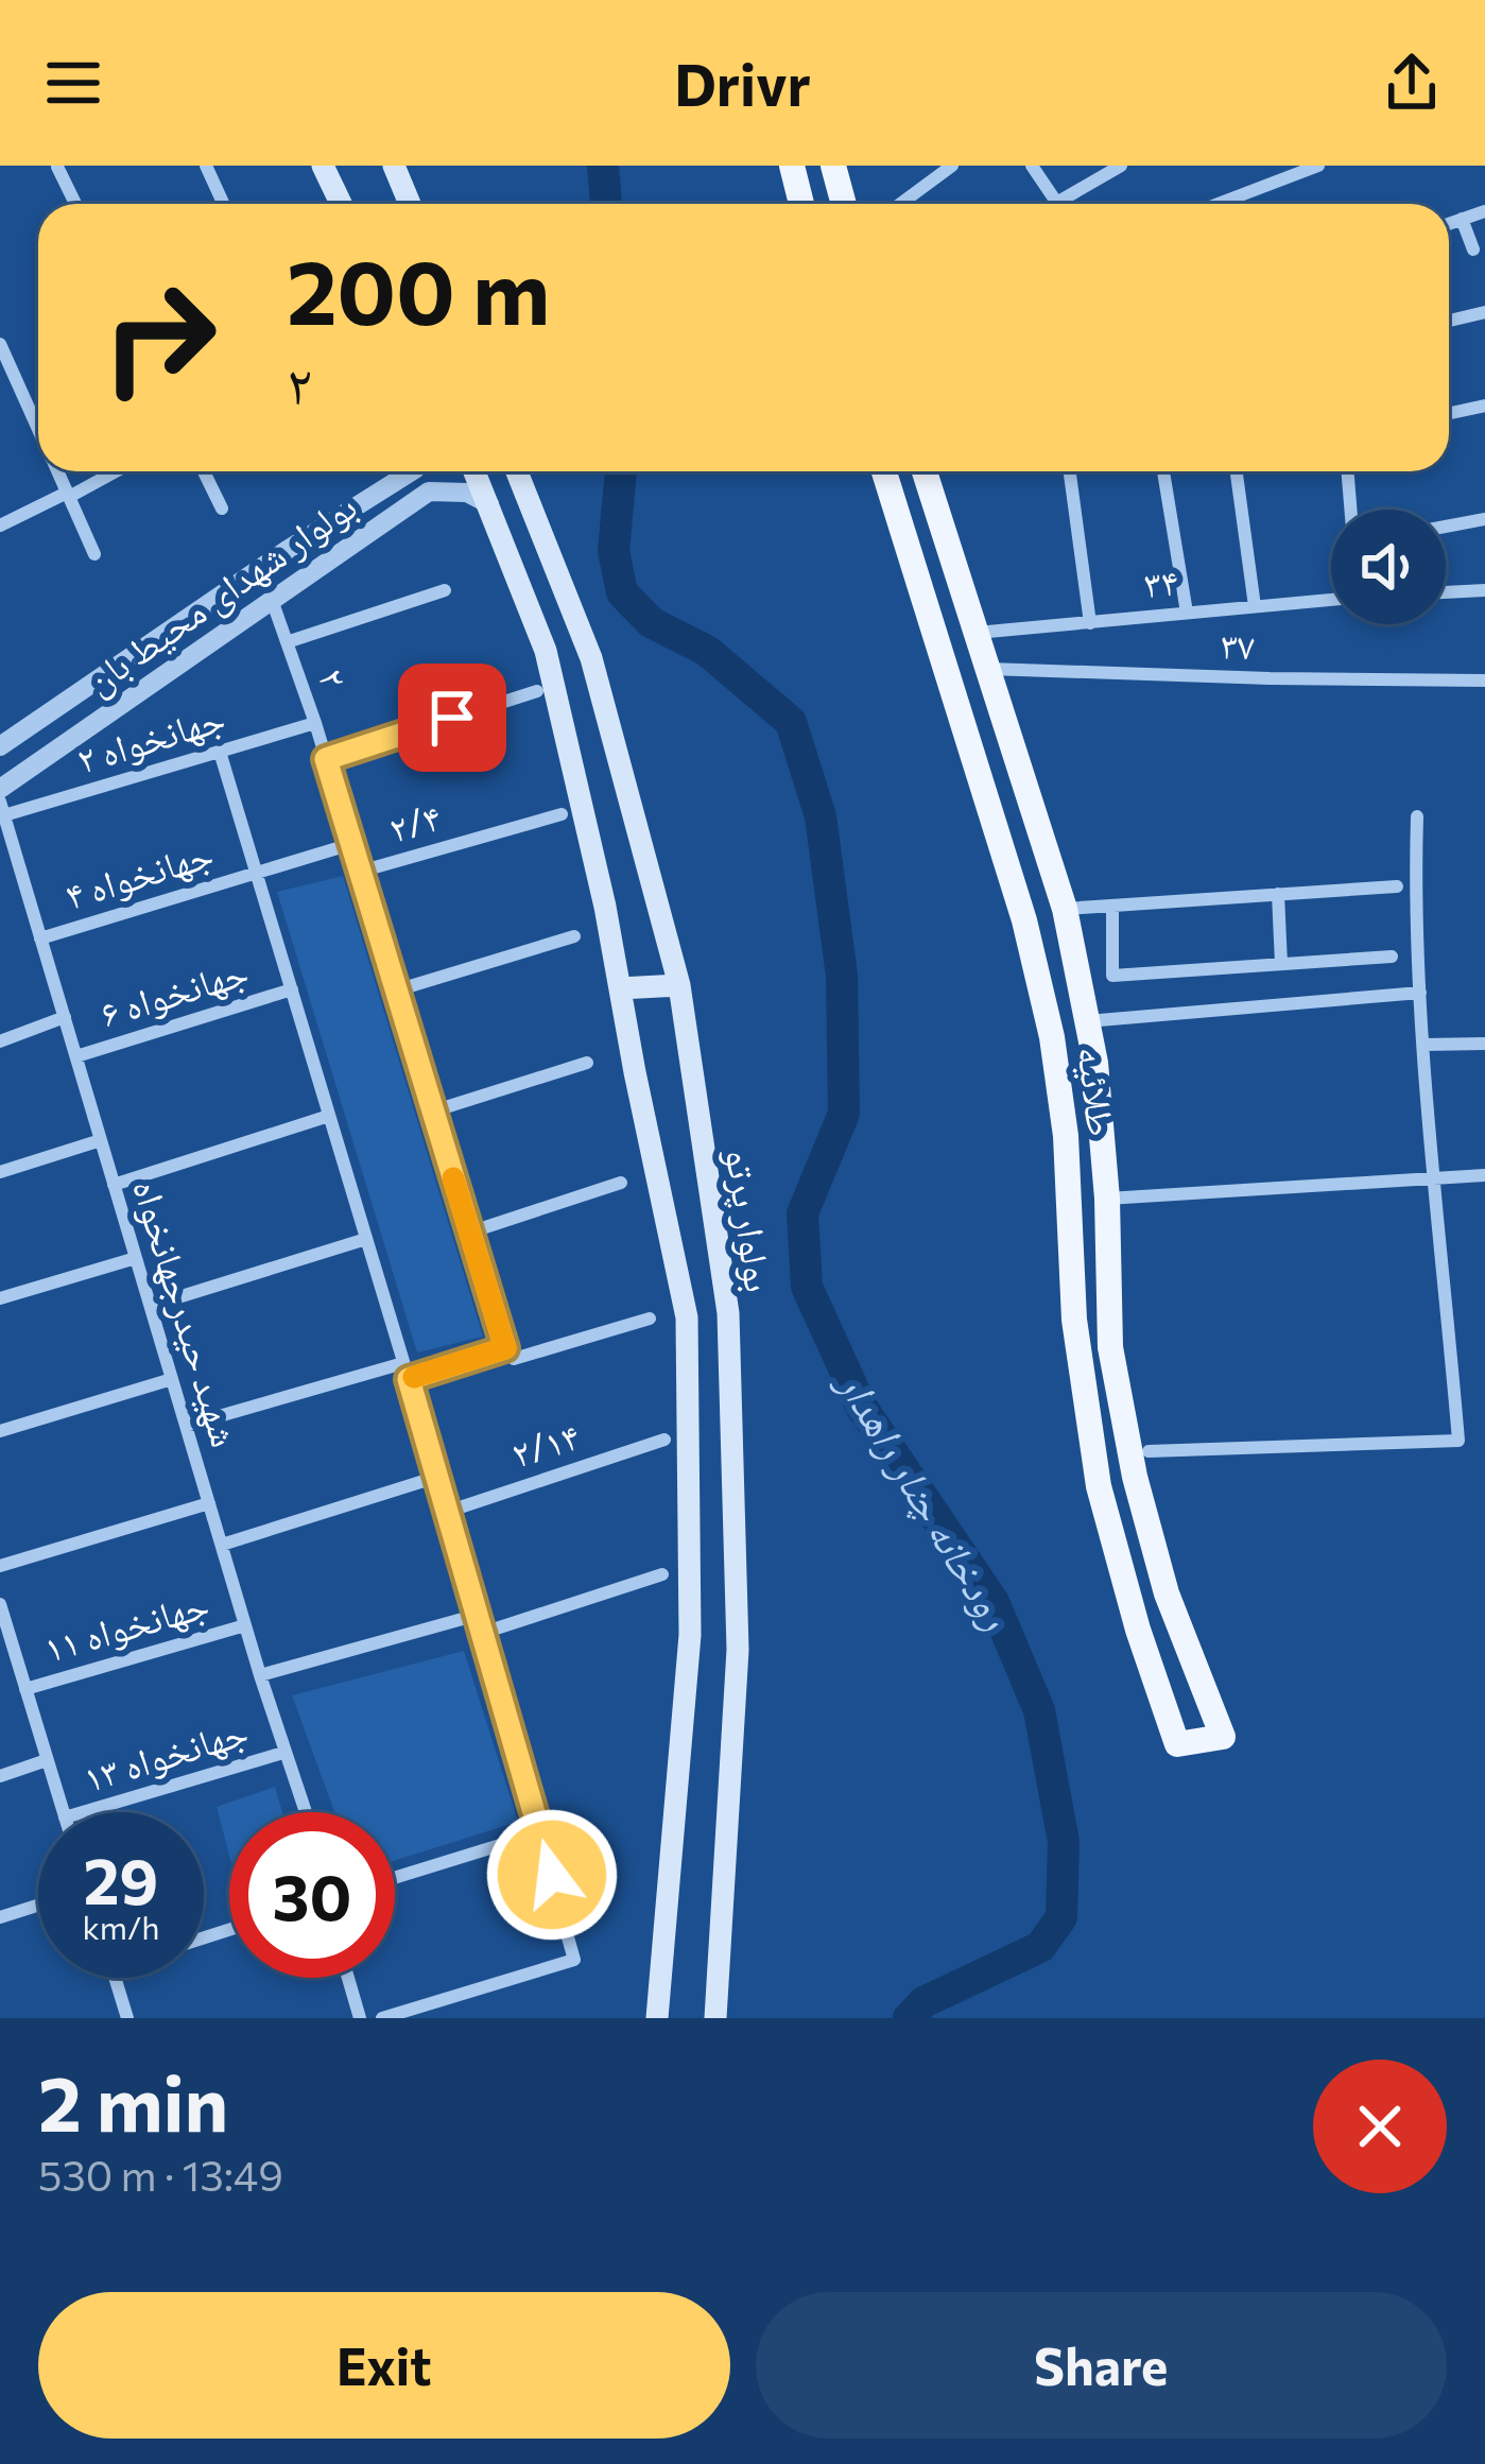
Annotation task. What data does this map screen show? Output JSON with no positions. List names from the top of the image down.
{
  "streets": {
    "main road": ["طلائیه", "بولوار پرتو"],
    "street": [
      "۳۴",
      "بولوار شهدای محیط بان",
      "۳۷",
      "۲",
      "جهانخواه ۲",
      "۲/۴",
      "جهانخواه ۴",
      "جهانخواه ۶",
      "شهید حیدرجهانخواه",
      "۲/۱۴",
      "جهانخواه ۱۱",
      "جهانخواه ۱۳"
    ]
  },
  "crossings": [
    ["۳۴", "طلائیه"],
    ["بولوار شهدای محیط بان", "۲"],
    ["۳۷", "طلائیه"],
    ["۲", "جهانخواه ۲"],
    ["۲", "۲/۴"],
    ["۲", "جهانخواه ۴"],
    ["جهانخواه ۲", "شهید حیدرجهانخواه"],
    ["جهانخواه ۴", "شهید حیدرجهانخواه"],
    ["جهانخواه ۶", "شهید حیدرجهانخواه"],
    ["شهید حیدرجهانخواه", "جهانخواه ۱۱"],
    ["شهید حیدرجهانخواه", "جهانخواه ۱۳"]
  ],
  "water": ["رودخانه چنار راهدار"],
  "page": {
    "header": "Drivr",
    "turn": ["200 m", "۲"],
    "speed": "29 km/h",
    "limit": "30",
    "heading": ["2 min", "530 m · 13:49"],
    "buttons": ["Exit", "Share"]
  }
}
